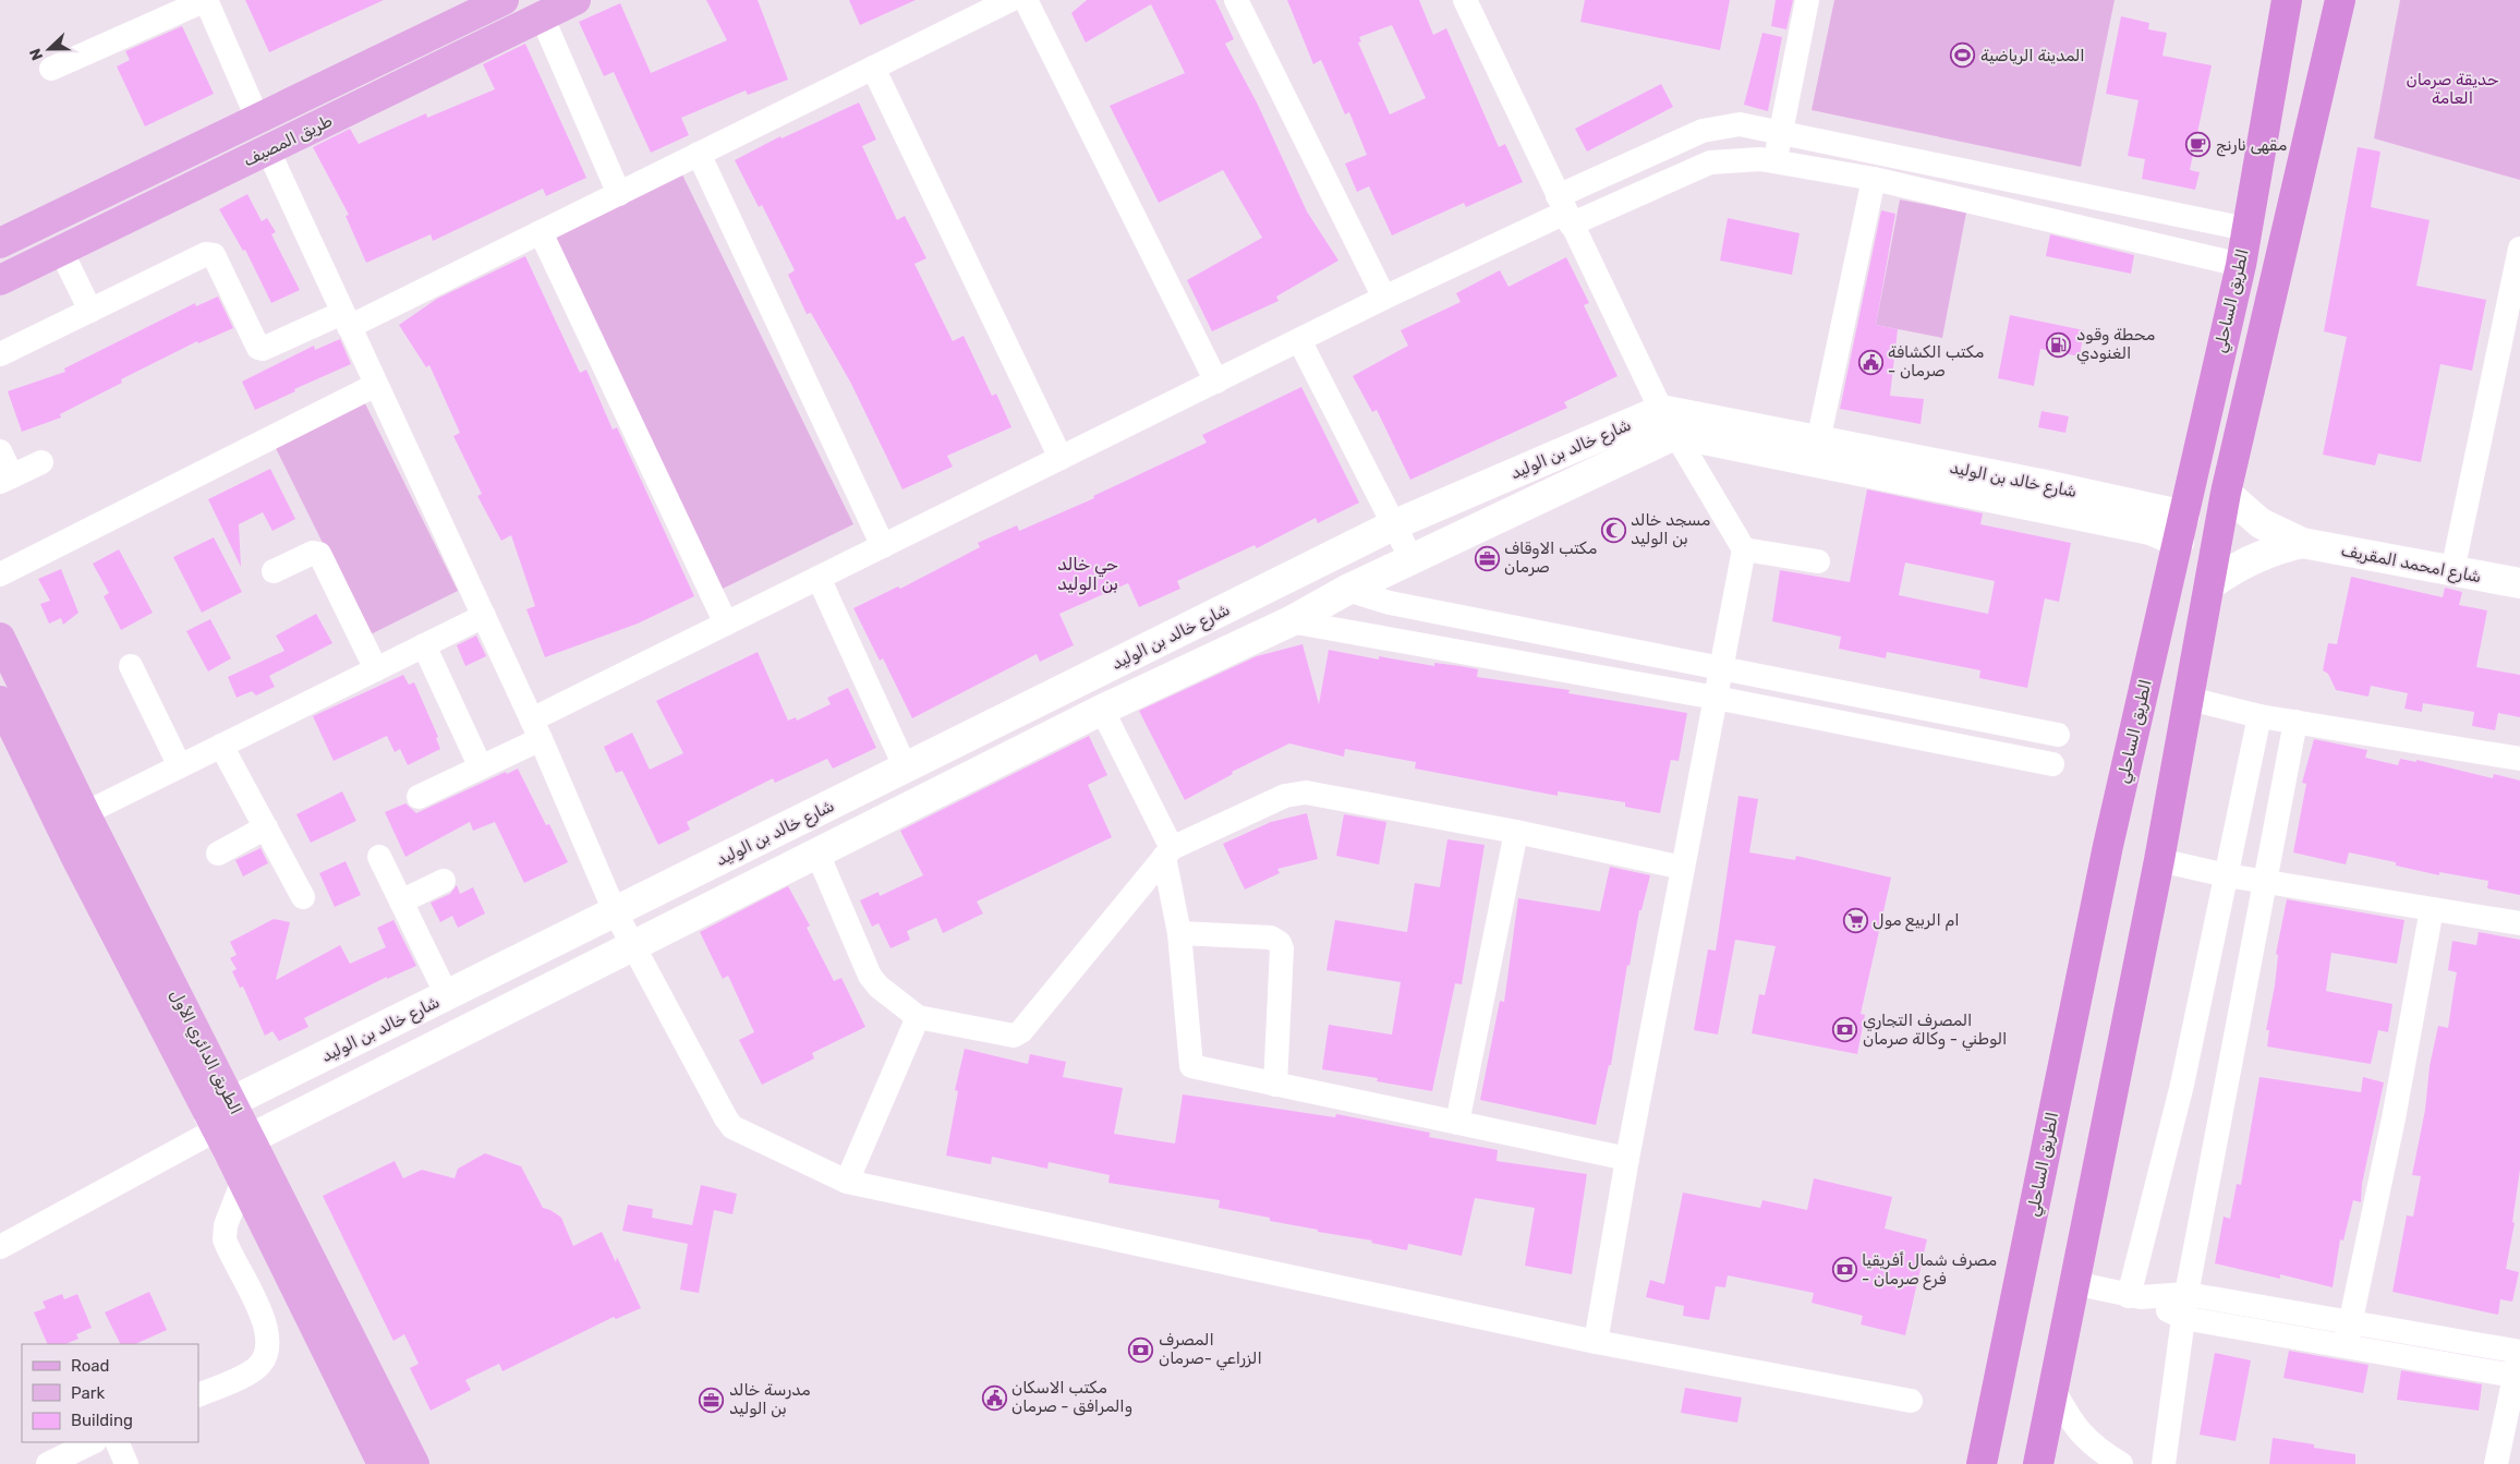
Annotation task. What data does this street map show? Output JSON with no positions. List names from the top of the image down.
{
  "streets": {
    "highway": ["الطريق الساحلي"],
    "main road": ["طريق المصيف", "الطريق الدائري الأول"],
    "street": ["شارع خالد بن الوليد", "شارع امحمد المقريف"]
  },
  "crossings": [
    ["الطريق الساحلي", "شارع خالد بن الوليد"],
    ["شارع خالد بن الوليد", "الطريق الدائري الأول"]
  ],
  "districts": ["حي خالد بن الوليد"],
  "parks": ["حديقة صرمان العامة"],
  "places": {
    "sports": ["المدينة الرياضية"],
    "cafe": ["مقهى نارنج"],
    "fuel station": ["محطة وقود الغنودي"],
    "public building": ["مكتب الكشافة - صرمان", "مكتب الاسكان والمرافق - صرمان"],
    "mosque": ["مسجد خالد بن الوليد"],
    "office": ["مكتب الاوقاف صرمان", "مدرسة خالد بن الوليد"],
    "supermarket": ["ام الربيع مول"],
    "bank": ["المصرف التجاري الوطني - وكالة صرمان", "مصرف شمال أفريقيا - فرع صرمان", "المصرف الزراعي -صرمان"]
  },
  "legend": ["Road", "Park", "Building"],
  "north": "left"
}
